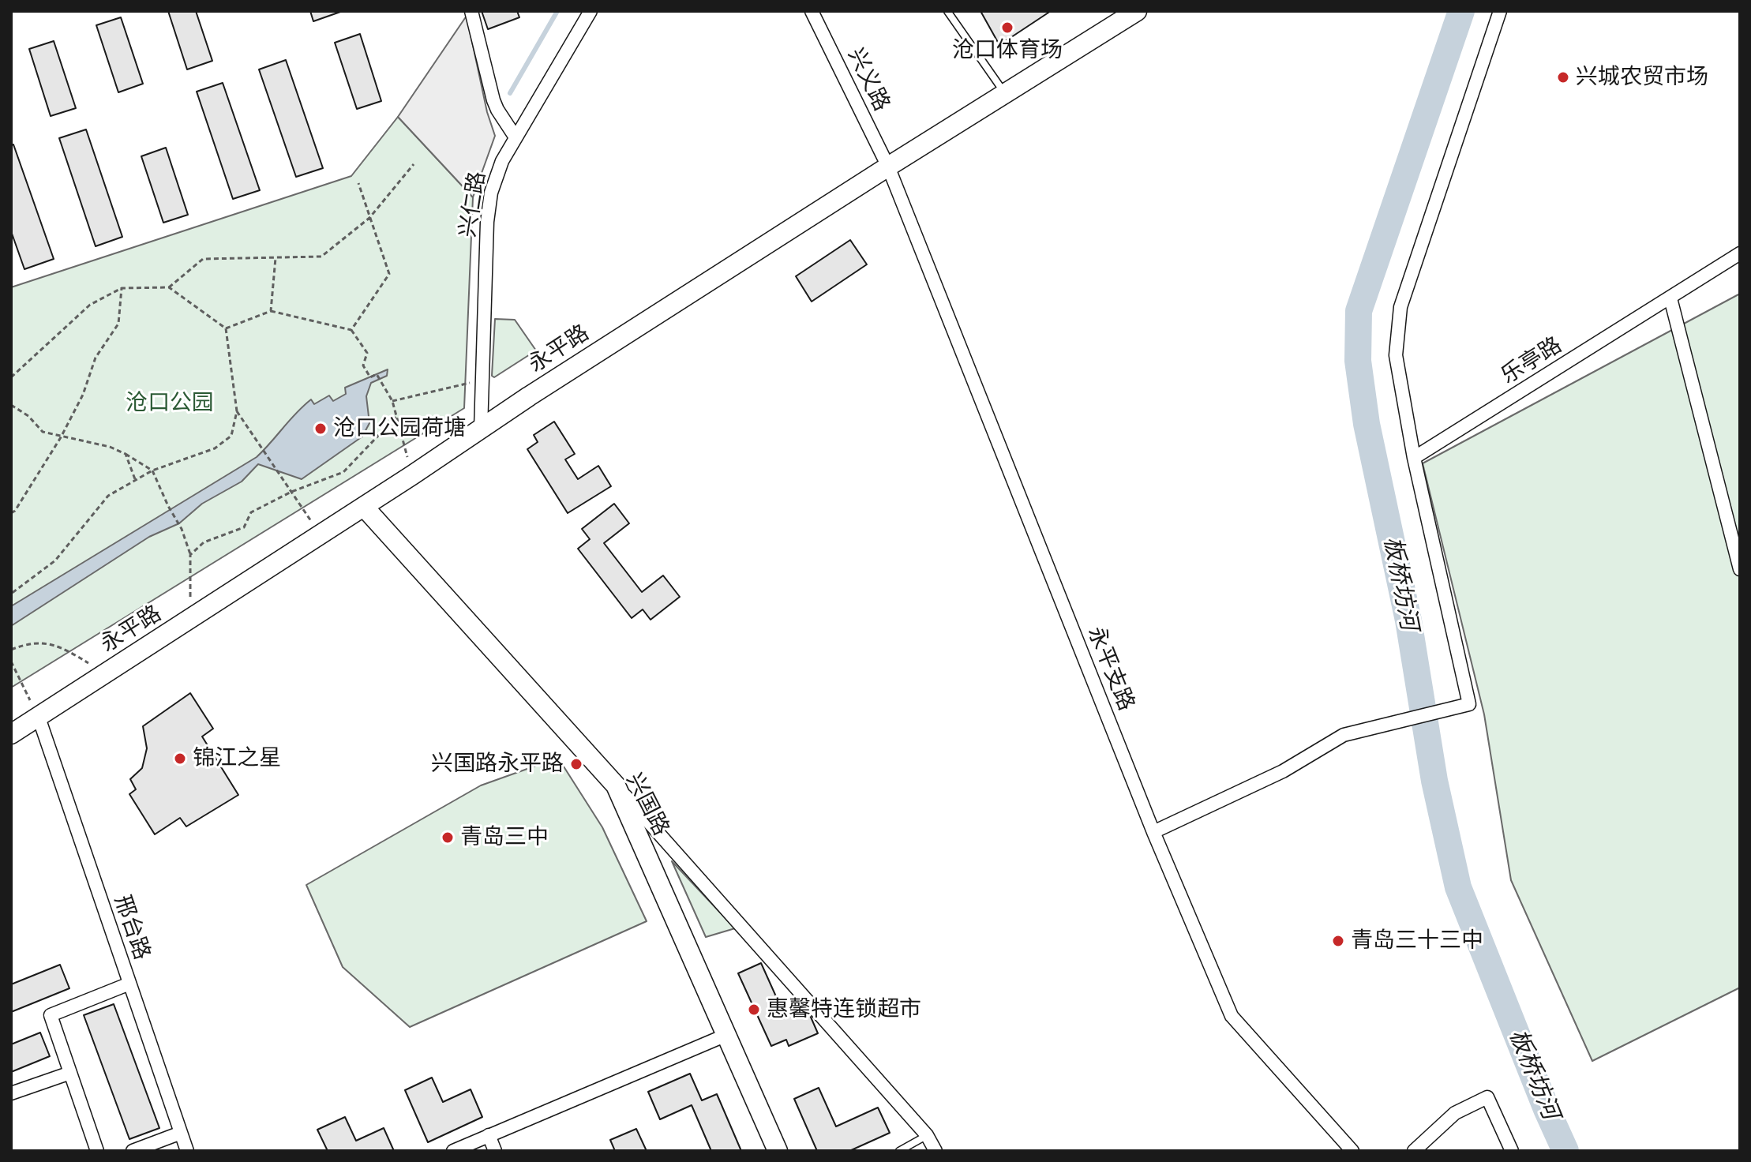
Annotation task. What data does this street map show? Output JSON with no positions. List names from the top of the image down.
{
  "streets": {
    "main road": ["永平路", "兴国路"],
    "street": [
      "兴义路",
      "兴仁路",
      "乐亭路",
      "永平支路",
      "邢台路"
    ]
  },
  "crossings": [
    ["兴义路", "永平路"],
    ["兴义路", "永平支路"],
    ["兴仁路", "永平路"],
    ["永平路", "永平支路"],
    ["永平路", "兴国路"],
    ["永平路", "邢台路"]
  ],
  "water": ["板桥坊河"],
  "parks": ["沧口公园"],
  "places": [
    "沧口体育场",
    "兴城农贸市场",
    "沧口公园荷塘",
    "锦江之星",
    "兴国路永平路",
    "青岛三中",
    "青岛三十三中",
    "惠馨特连锁超市"
  ]
}
